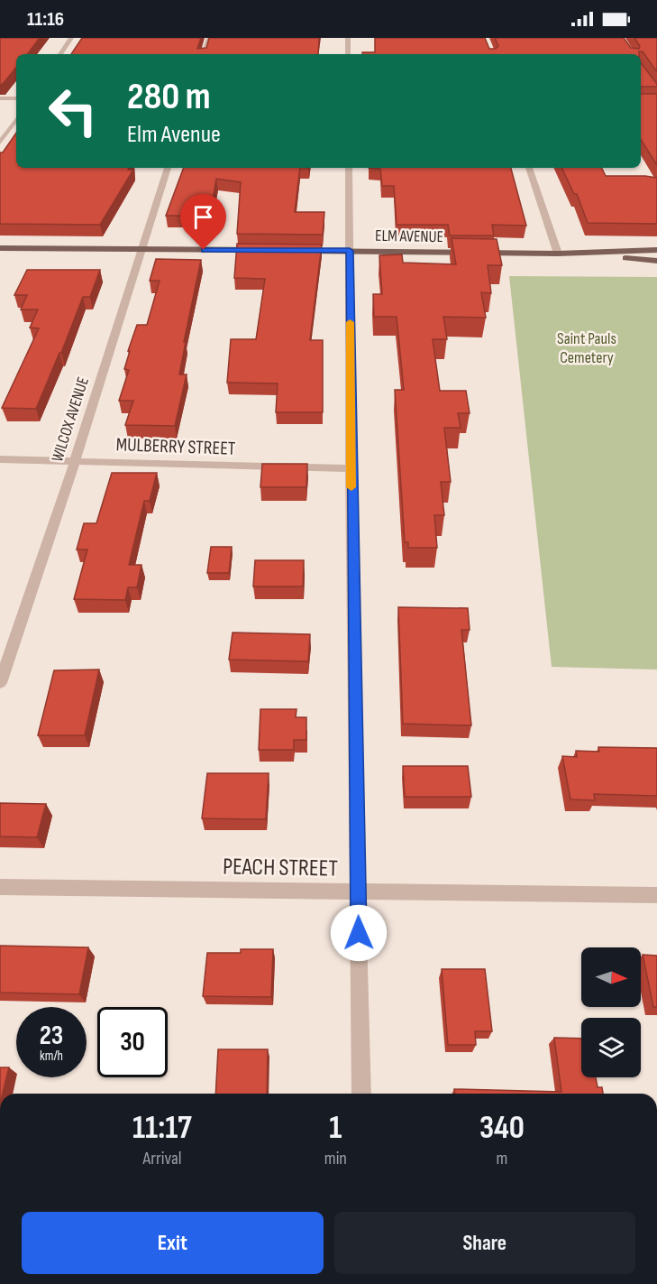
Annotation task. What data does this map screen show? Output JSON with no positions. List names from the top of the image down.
{
  "streets": {
    "main road": ["ELM AVENUE"],
    "street": ["WILCOX AVENUE", "MULBERRY STREET", "PEACH STREET"]
  },
  "crossings": [
    ["WILCOX AVENUE", "MULBERRY STREET"]
  ],
  "parks": ["Saint Pauls Cemetery"],
  "north": "right",
  "page": {
    "status": "11:16",
    "turn": ["280 m", "Elm Avenue"],
    "speed": "23 km/h",
    "limit": "30",
    "eta": [
      "11:17",
      "Arrival",
      "1",
      "min",
      "340",
      "m"
    ],
    "buttons": ["Exit", "Share"]
  }
}
